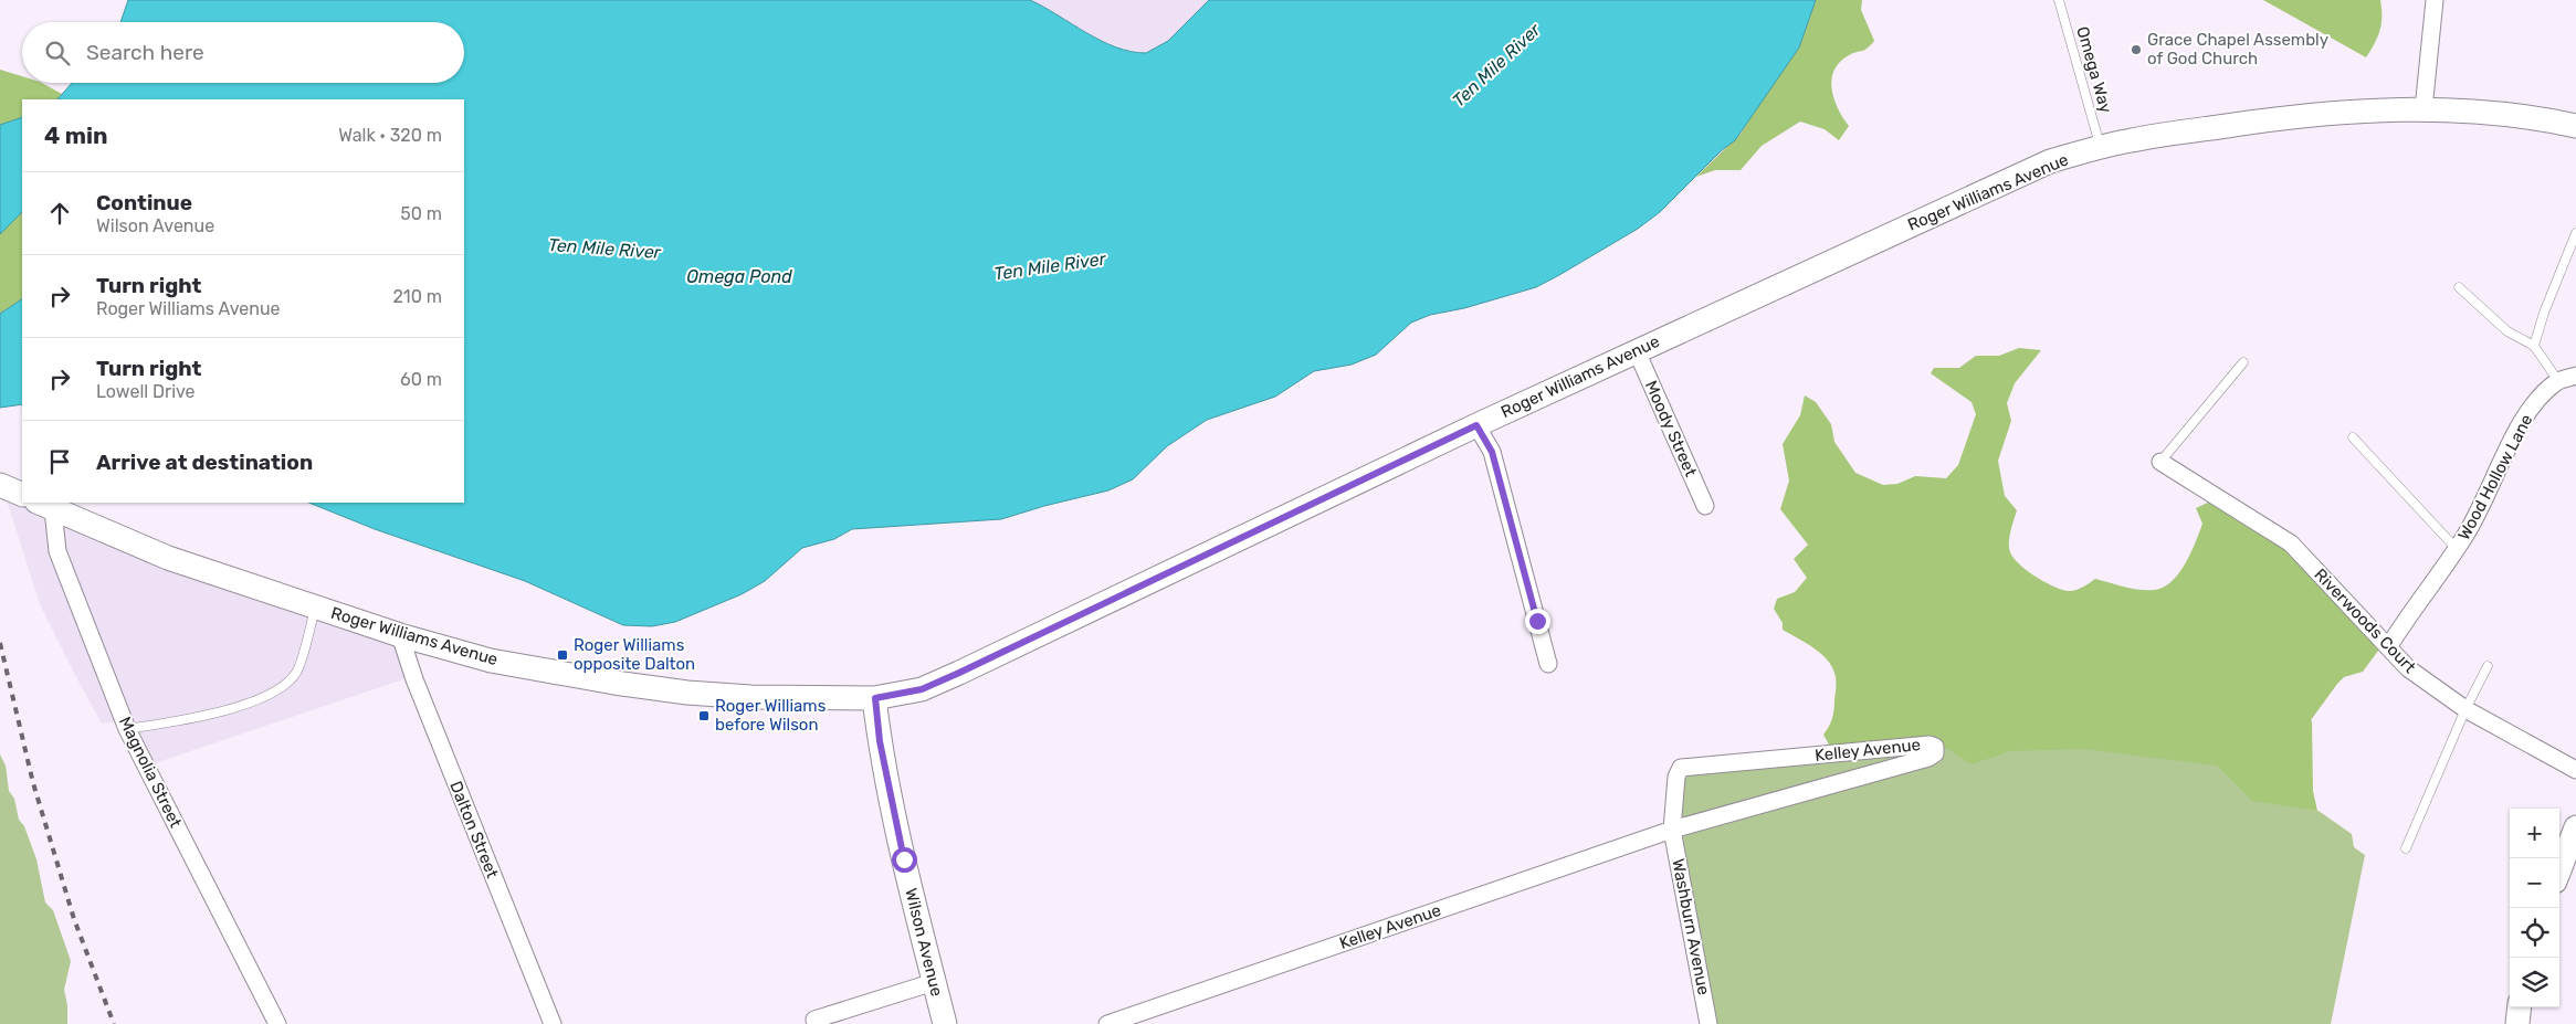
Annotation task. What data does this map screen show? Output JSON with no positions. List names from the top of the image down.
{
  "streets": {
    "main road": ["Roger Williams Avenue", "Wilson Avenue"],
    "street": [
      "Moody Street",
      "Wood Hollow Lane",
      "Riverwoods Court",
      "Kelley Avenue",
      "Magnolia Street",
      "Dalton Street",
      "Washburn Avenue"
    ],
    "lane": ["Omega Way"]
  },
  "crossings": [
    ["Omega Way", "Roger Williams Avenue"],
    ["Roger Williams Avenue", "Moody Street"],
    ["Roger Williams Avenue", "Magnolia Street"],
    ["Roger Williams Avenue", "Dalton Street"],
    ["Roger Williams Avenue", "Wilson Avenue"],
    ["Wood Hollow Lane", "Riverwoods Court"],
    ["Kelley Avenue", "Washburn Avenue"]
  ],
  "water": ["Ten Mile River", "Omega Pond"],
  "places": {
    "other": ["Grace Chapel Assembly of God Church"],
    "transit": ["Roger Williams opposite Dalton", "Roger Williams before Wilson"]
  },
  "page": {
    "search": "Search here",
    "heading": ["4 min", "Walk · 320 m"],
    "list": [
      ["Continue", "Wilson Avenue", "50 m"],
      ["Turn right", "Roger Williams Avenue", "210 m"],
      ["Turn right", "Lowell Drive", "60 m"],
      "Arrive at destination"
    ],
    "map_buttons": ["+", "−"]
  }
}
